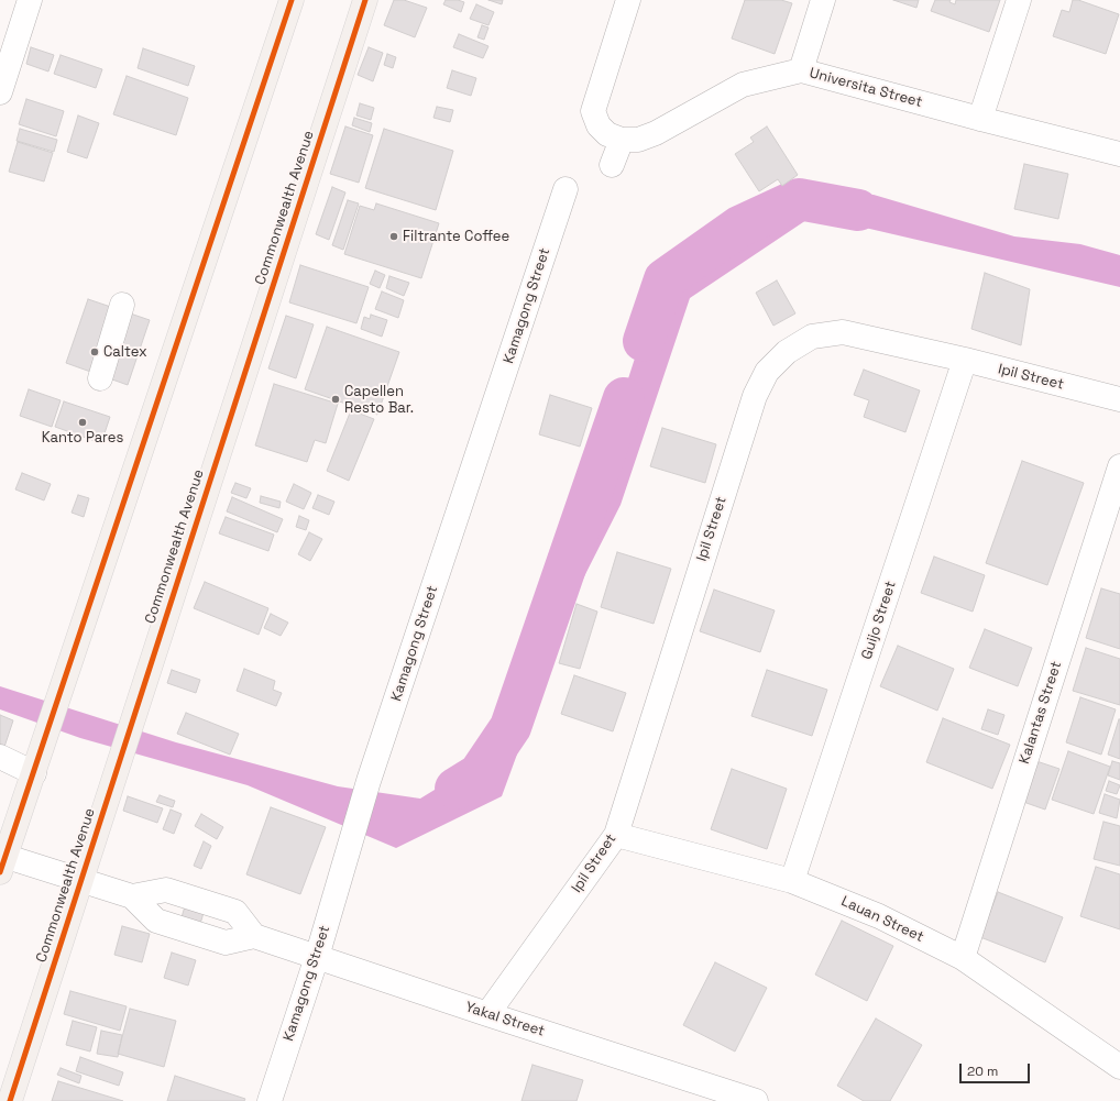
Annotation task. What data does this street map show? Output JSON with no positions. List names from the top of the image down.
{
  "streets": {
    "main road": ["Commonwealth Avenue"],
    "street": [
      "Universita Street",
      "Kamagong Street",
      "Ipil Street",
      "Guijo Street",
      "Kalantas Street",
      "Lauan Street",
      "Yakal Street"
    ]
  },
  "crossings": [
    ["Kamagong Street", "Yakal Street"],
    ["Ipil Street", "Guijo Street"],
    ["Ipil Street", "Lauan Street"],
    ["Ipil Street", "Yakal Street"],
    ["Guijo Street", "Lauan Street"],
    ["Kalantas Street", "Lauan Street"]
  ],
  "places": [
    "Filtrante Coffee",
    "Caltex",
    "Capellen Resto Bar.",
    "Kanto Pares"
  ],
  "scale_bar": "20 m"
}
